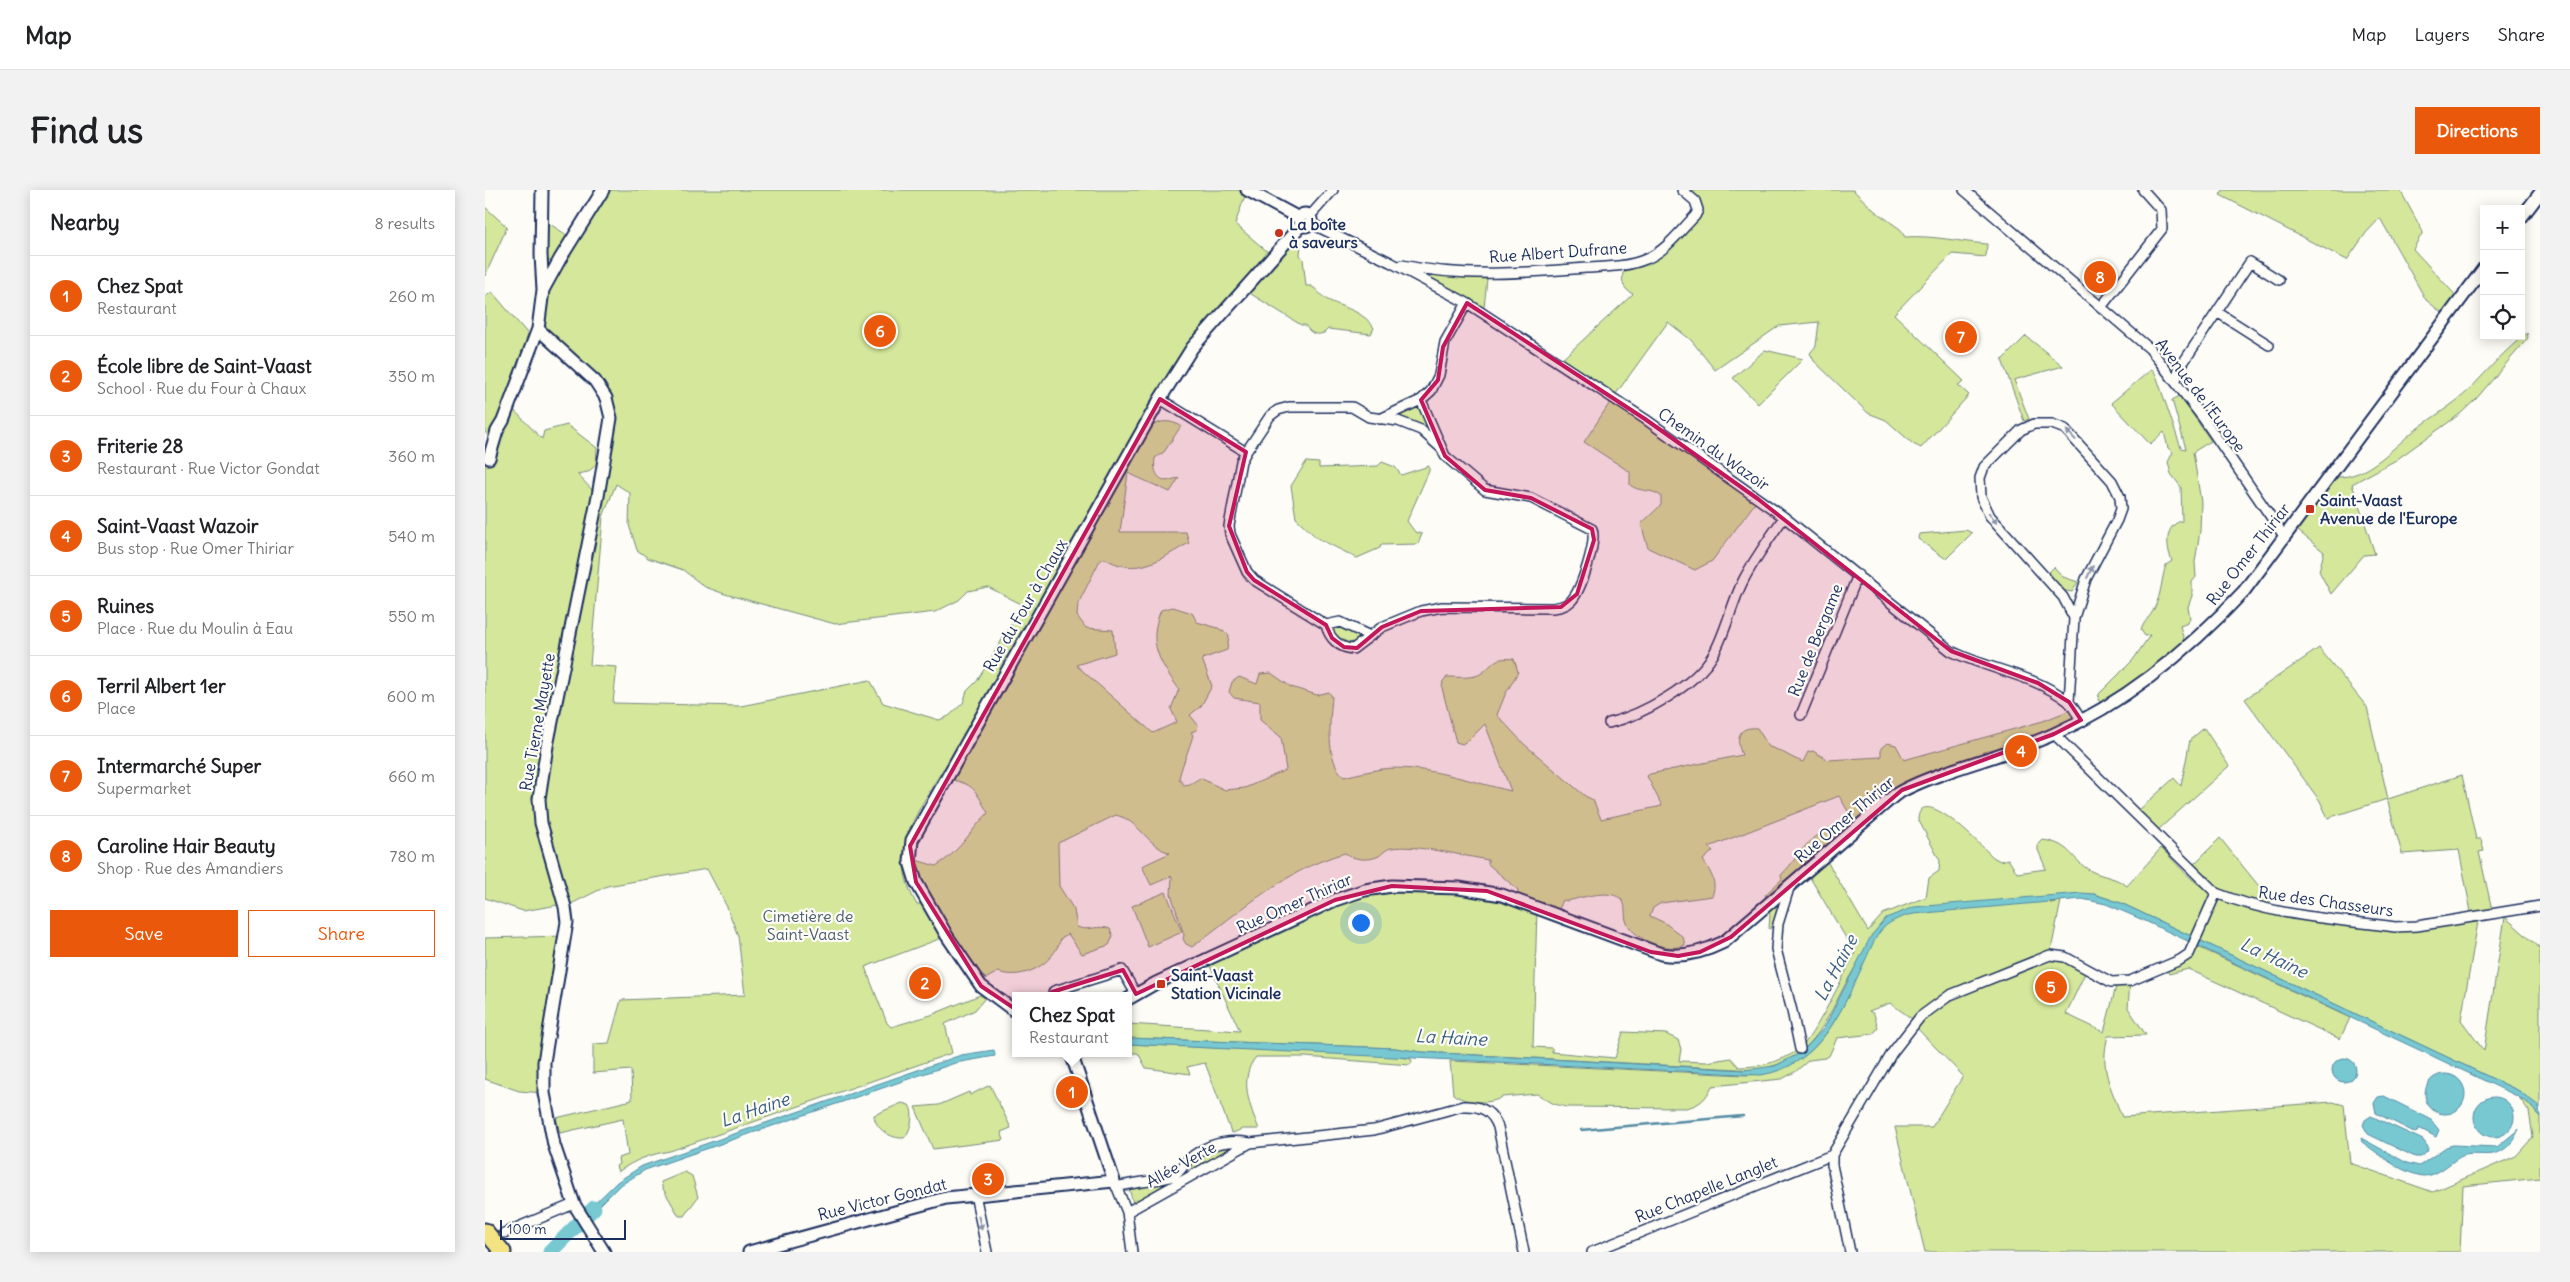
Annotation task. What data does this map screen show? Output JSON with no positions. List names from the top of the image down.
{
  "streets": {
    "street": [
      "Rue Albert Dufrane",
      "Avenue de l'Europe",
      "Chemin du Wazoir",
      "Rue Omer Thiriar",
      "Rue du Four à Chaux",
      "Rue de Bergame",
      "Rue Tierne Mayette",
      "Rue des Chasseurs",
      "Allée Verte",
      "Rue Chapelle Langlet",
      "Rue Victor Gondat"
    ]
  },
  "crossings": [
    ["Rue Albert Dufrane", "Chemin du Wazoir"],
    ["Avenue de l'Europe", "Rue Omer Thiriar"],
    ["Chemin du Wazoir", "Rue Omer Thiriar"],
    ["Chemin du Wazoir", "Rue du Four à Chaux"],
    ["Chemin du Wazoir", "Rue de Bergame"],
    ["Rue Omer Thiriar", "Rue des Chasseurs"],
    ["Allée Verte", "Rue Victor Gondat"]
  ],
  "water": ["La Haine"],
  "parks": ["Cimetière de Saint-Vaast"],
  "places": {
    "other": ["La boîte à saveurs"],
    "transit": ["Saint-Vaast Avenue de l'Europe", "Saint-Vaast Station Vicinale"]
  },
  "scale_bar": "100 m",
  "page": {
    "header": "Map",
    "nav": ["Map", "Layers", "Share"],
    "buttons": [
      "Directions",
      ["Save", "Share"]
    ],
    "title": "Find us",
    "heading": ["Nearby", "8 results"],
    "map_buttons": ["+", "−"],
    "list": [
      {
        "mark": "1",
        "name": "Chez Spat",
        "note": "Restaurant",
        "value": "260 m"
      },
      {
        "mark": "2",
        "name": "École libre de Saint-Vaast",
        "note": "School · Rue du Four à Chaux",
        "value": "350 m"
      },
      {
        "mark": "3",
        "name": "Friterie 28",
        "note": "Restaurant · Rue Victor Gondat",
        "value": "360 m"
      },
      {
        "mark": "4",
        "name": "Saint-Vaast Wazoir",
        "note": "Bus stop · Rue Omer Thiriar",
        "value": "540 m"
      },
      {
        "mark": "5",
        "name": "Ruines",
        "note": "Place · Rue du Moulin à Eau",
        "value": "550 m"
      },
      {
        "mark": "6",
        "name": "Terril Albert 1er",
        "note": "Place",
        "value": "600 m"
      },
      {
        "mark": "7",
        "name": "Intermarché Super",
        "note": "Supermarket",
        "value": "660 m"
      },
      {
        "mark": "8",
        "name": "Caroline Hair Beauty",
        "note": "Shop · Rue des Amandiers",
        "value": "780 m"
      }
    ],
    "pins": [
      "8",
      "6",
      "7",
      "4",
      "2",
      "5",
      "1",
      "3"
    ],
    "popup": ["Chez Spat", "Restaurant"],
    "scale": "100 m"
  }
}
